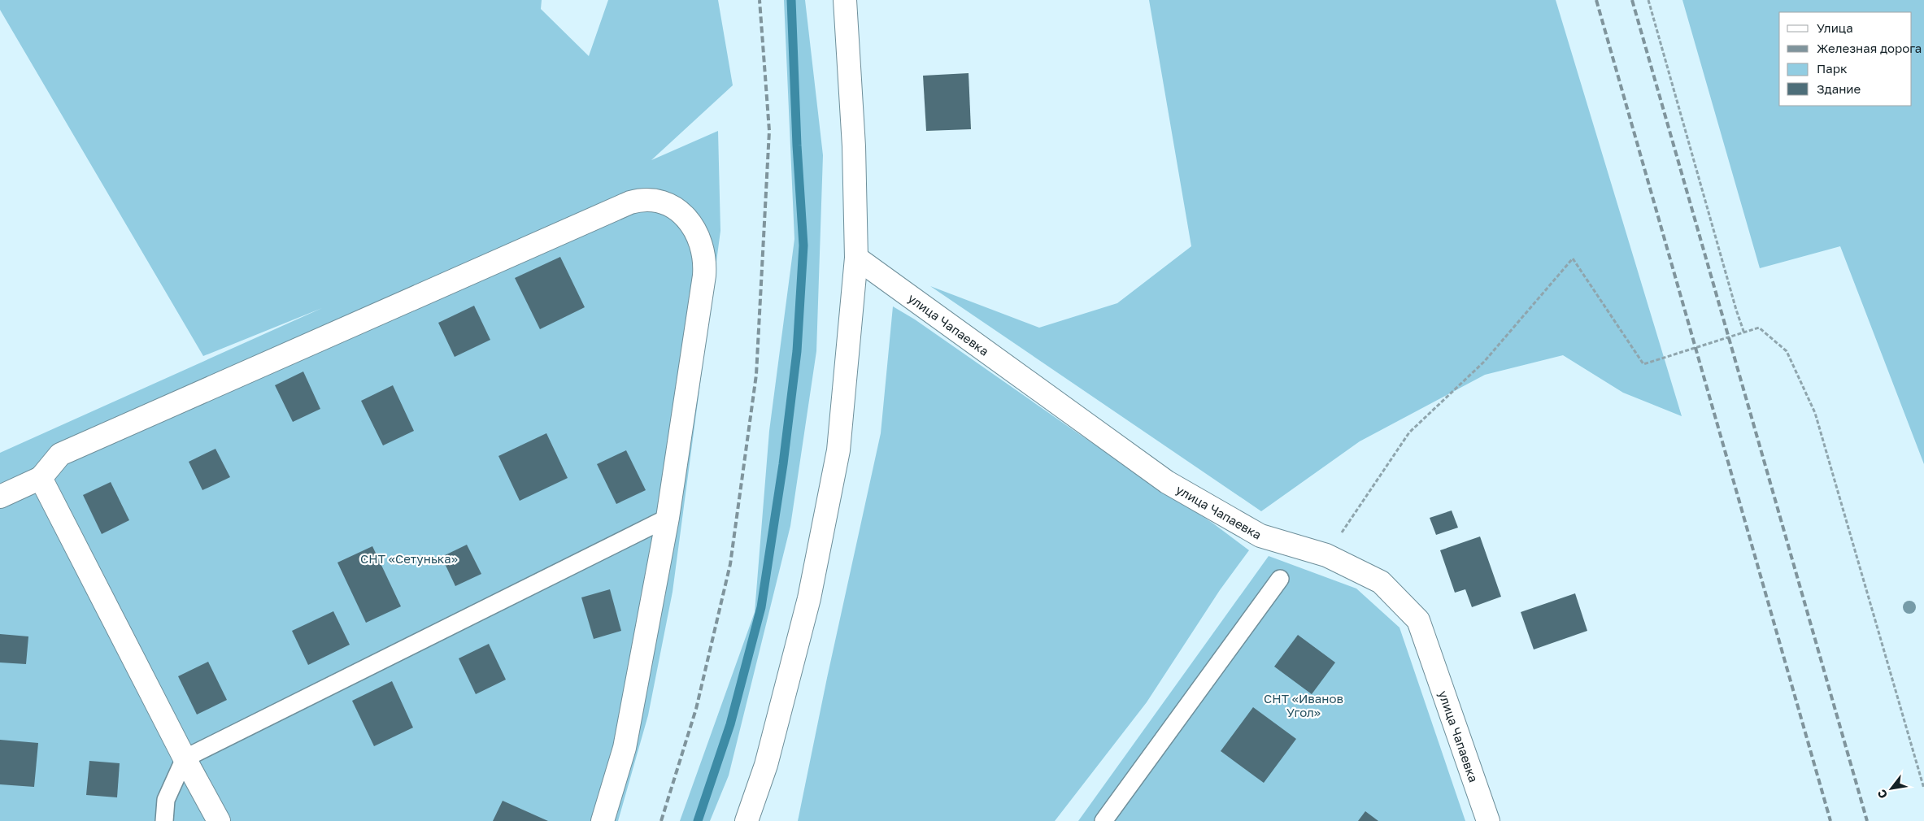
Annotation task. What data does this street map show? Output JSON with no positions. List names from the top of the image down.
{
  "streets": {
    "street": ["улица Чапаевка"]
  },
  "parks": ["СНТ «Сетунька»", "СНТ «Иванов Угол»"],
  "legend": [
    "Улица",
    "Железная дорога",
    "Парк",
    "Здание"
  ],
  "north": "bottom left"
}
